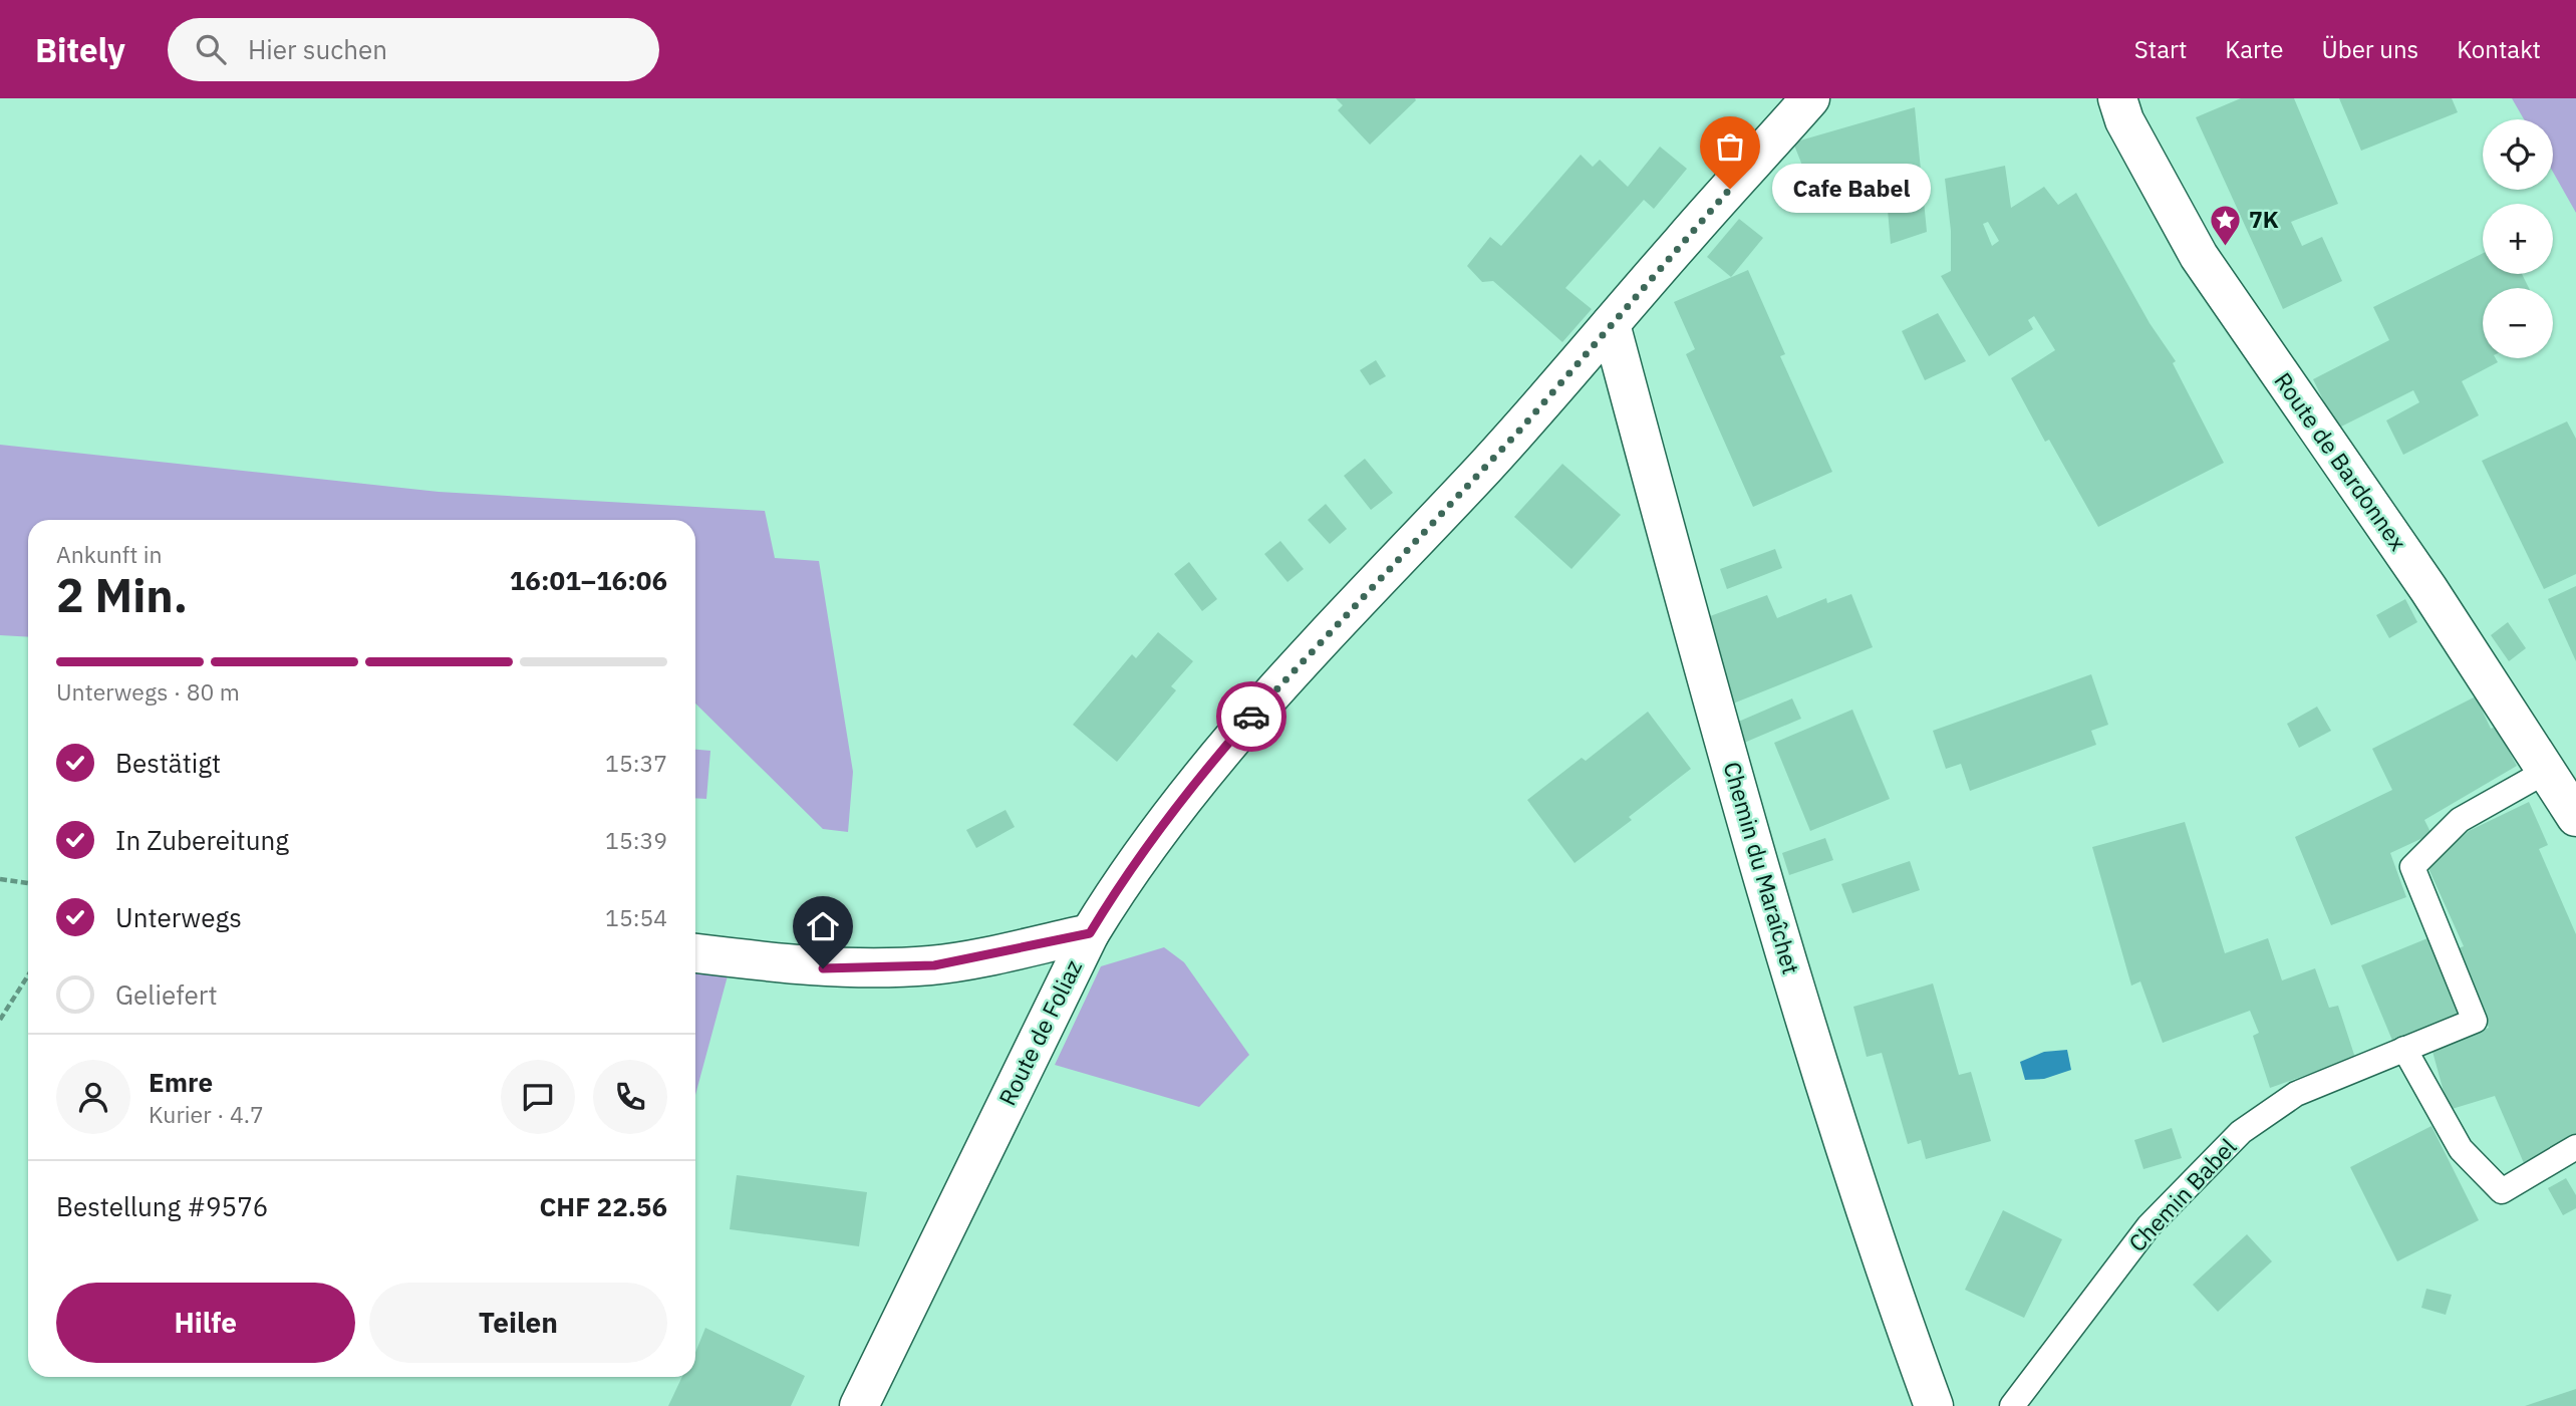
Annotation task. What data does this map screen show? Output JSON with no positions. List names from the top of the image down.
{
  "streets": {
    "street": ["Route de Bardonnex", "Chemin du Maraîchet", "Route de Foliaz"],
    "lane": ["Chemin Babel"]
  },
  "crossings": [
    ["Route de Bardonnex", "Chemin Babel"],
    ["Chemin du Maraîchet", "Route de Foliaz"]
  ],
  "places": {
    "other": ["Cafe Babel"],
    "place": ["7K"]
  },
  "page": {
    "header": "Bitely",
    "search": "Hier suchen",
    "nav": [
      "Start",
      "Karte",
      "Über uns",
      "Kontakt"
    ],
    "map_buttons": ["+", "−"],
    "bubble": "Cafe Babel",
    "heading": ["2 Min.", "Ankunft in", "16:01–16:06"],
    "panel": [
      "Emre",
      "Kurier · 4.7",
      "Bestellung #9576",
      "CHF 22.56"
    ],
    "bar": "Unterwegs · 80 m",
    "list": [
      ["Bestätigt", "15:37"],
      ["In Zubereitung", "15:39"],
      ["Unterwegs", "15:54"],
      "Geliefert"
    ],
    "buttons": ["Hilfe", "Teilen"]
  }
}
